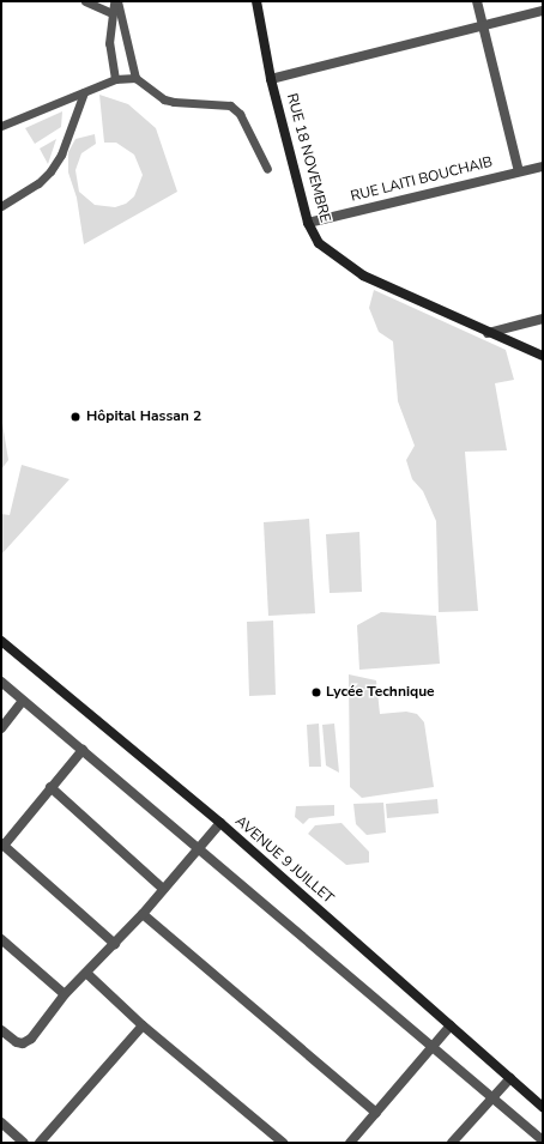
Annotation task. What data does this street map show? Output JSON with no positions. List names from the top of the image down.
{
  "streets": {
    "street": ["RUE 18 NOVEMBRE", "RUE LAITI BOUCHAIB", "AVENUE 9 JUILLET"]
  },
  "crossings": [
    ["RUE 18 NOVEMBRE", "RUE LAITI BOUCHAIB"]
  ],
  "places": ["Hôpital Hassan 2", "Lycée Technique"]
}
